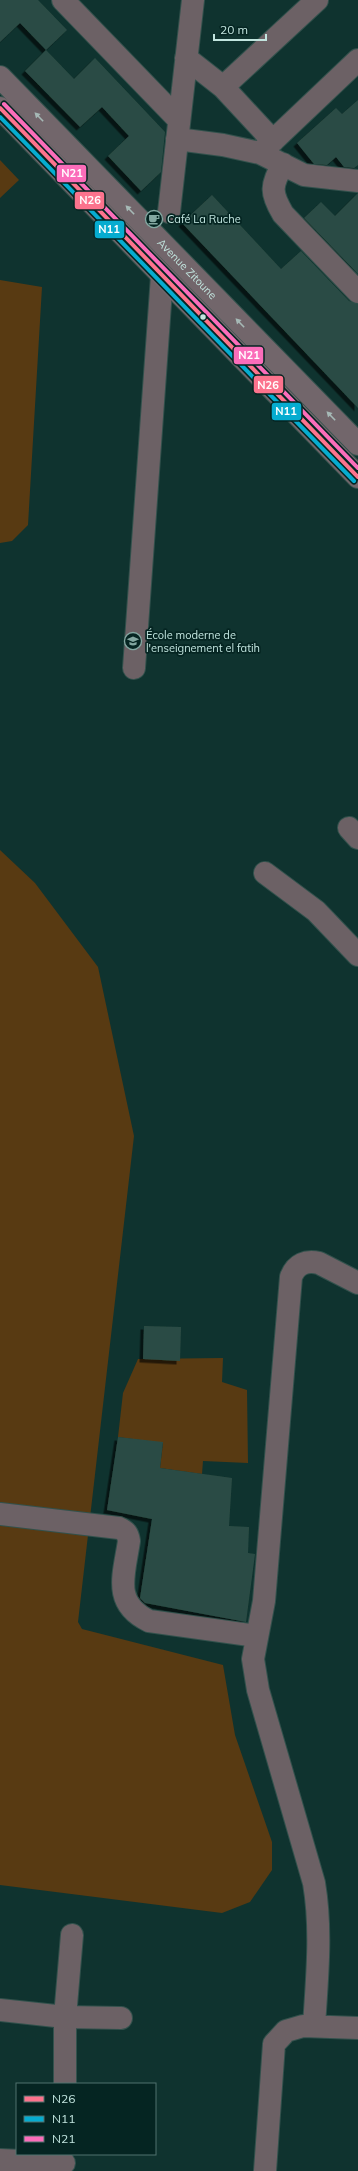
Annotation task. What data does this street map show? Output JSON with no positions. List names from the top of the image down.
{
  "streets": {
    "main road": ["Avenue Zitoune"]
  },
  "places": {
    "cafe": ["Café La Ruche"],
    "school or university": ["École moderne de l'enseignement el fatih"]
  },
  "lines": ["transit line N21", "transit line N26", "transit line N11"],
  "legend": ["N26", "N11", "N21"],
  "scale_bar": "20 m"
}
